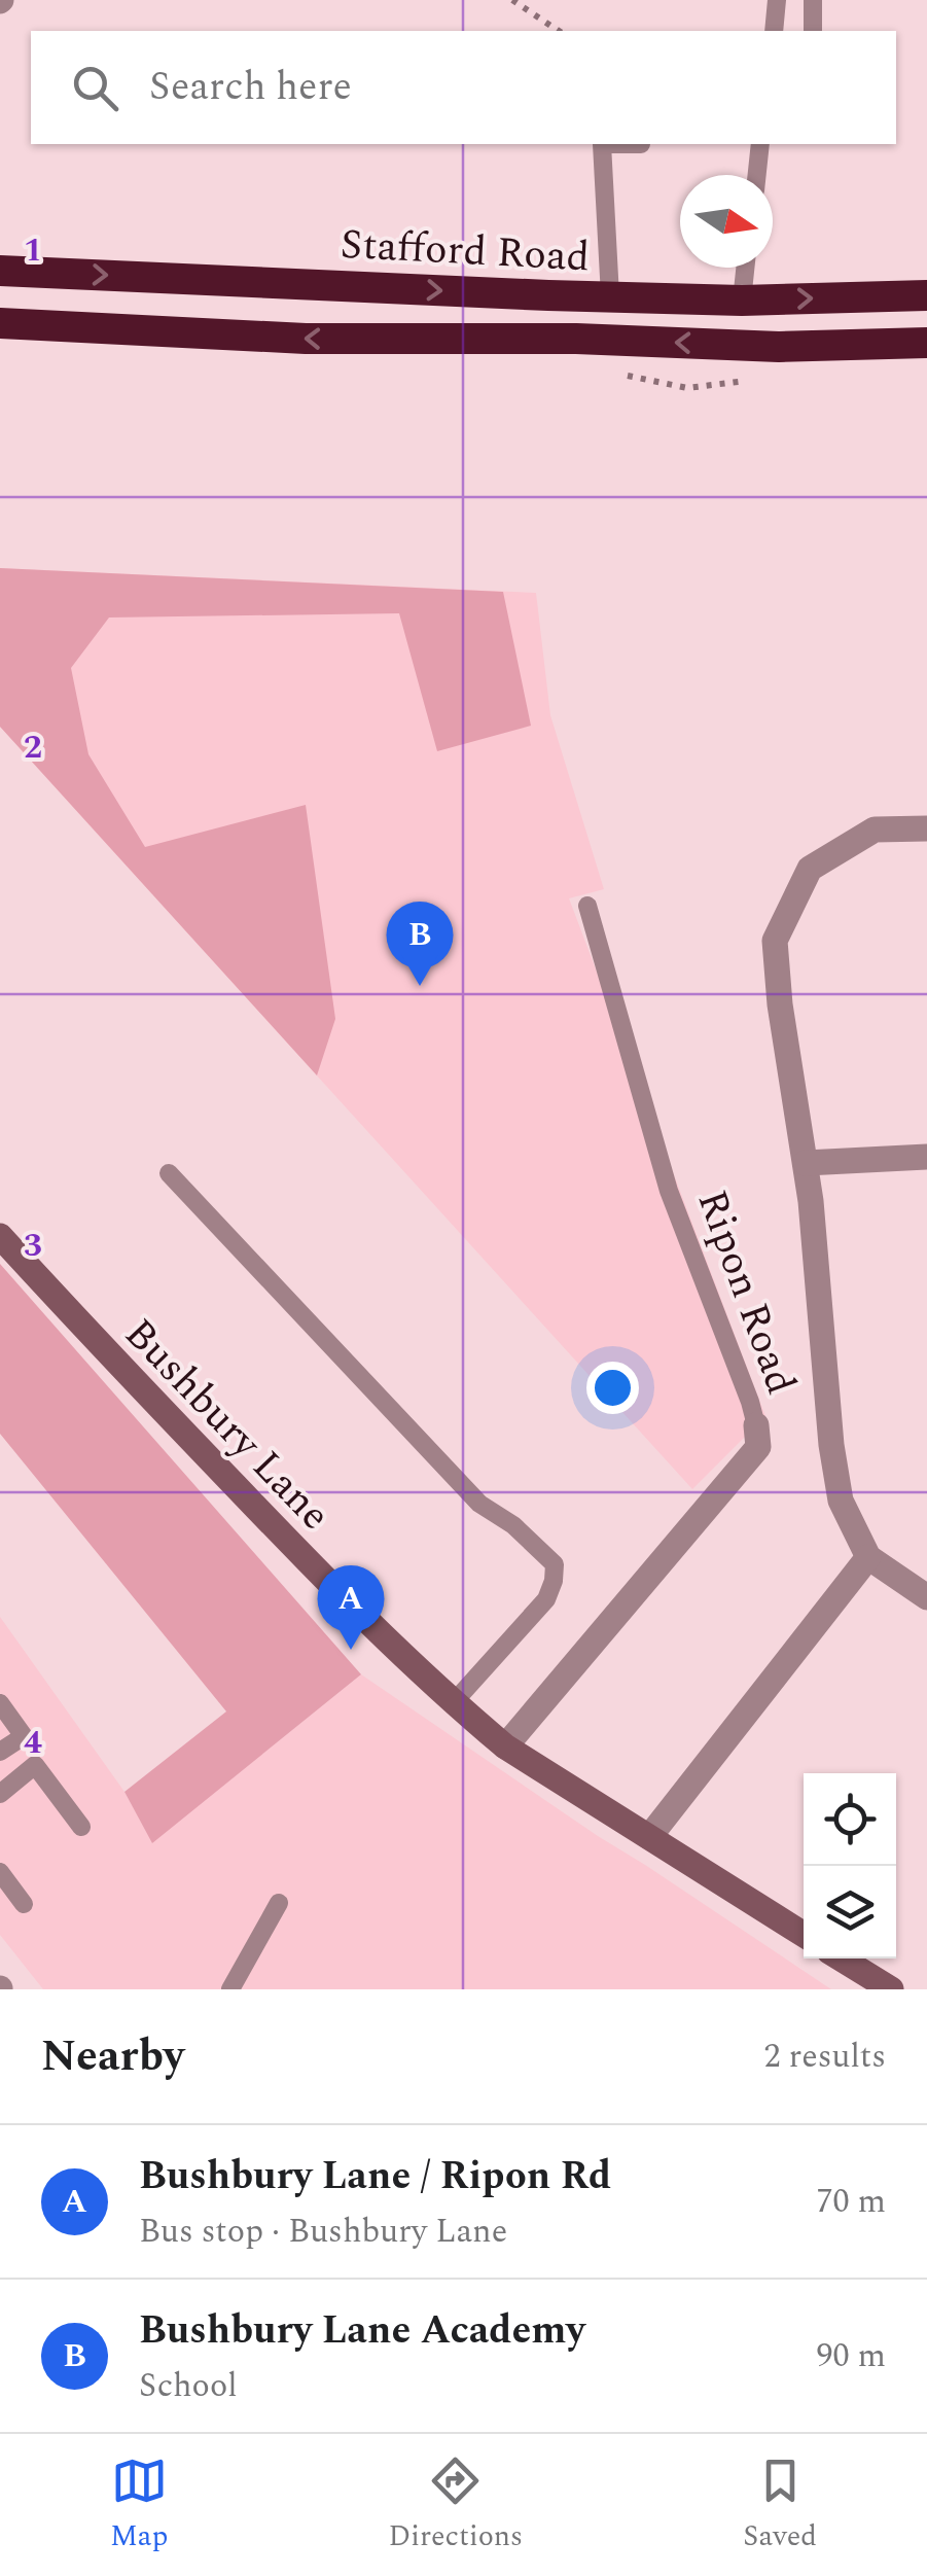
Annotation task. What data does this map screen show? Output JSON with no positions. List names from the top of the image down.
{
  "streets": {
    "highway": ["Stafford Road"],
    "street": ["Ripon Road", "Bushbury Lane"]
  },
  "crossings": [
    ["Ripon Road", "Bushbury Lane"]
  ],
  "north": "right",
  "page": {
    "search": "Search here",
    "pins": ["B", "A"],
    "heading": ["Nearby", "2 results"],
    "list": [
      {
        "mark": "A",
        "name": "Bushbury Lane / Ripon Rd",
        "note": "Bus stop · Bushbury Lane",
        "value": "70 m"
      },
      {
        "mark": "B",
        "name": "Bushbury Lane Academy",
        "note": "School",
        "value": "90 m"
      }
    ],
    "nav": ["Map", "Directions", "Saved"]
  },
  "grid": {
    "rows": [
      "1",
      "2",
      "3",
      "4"
    ]
  }
}
